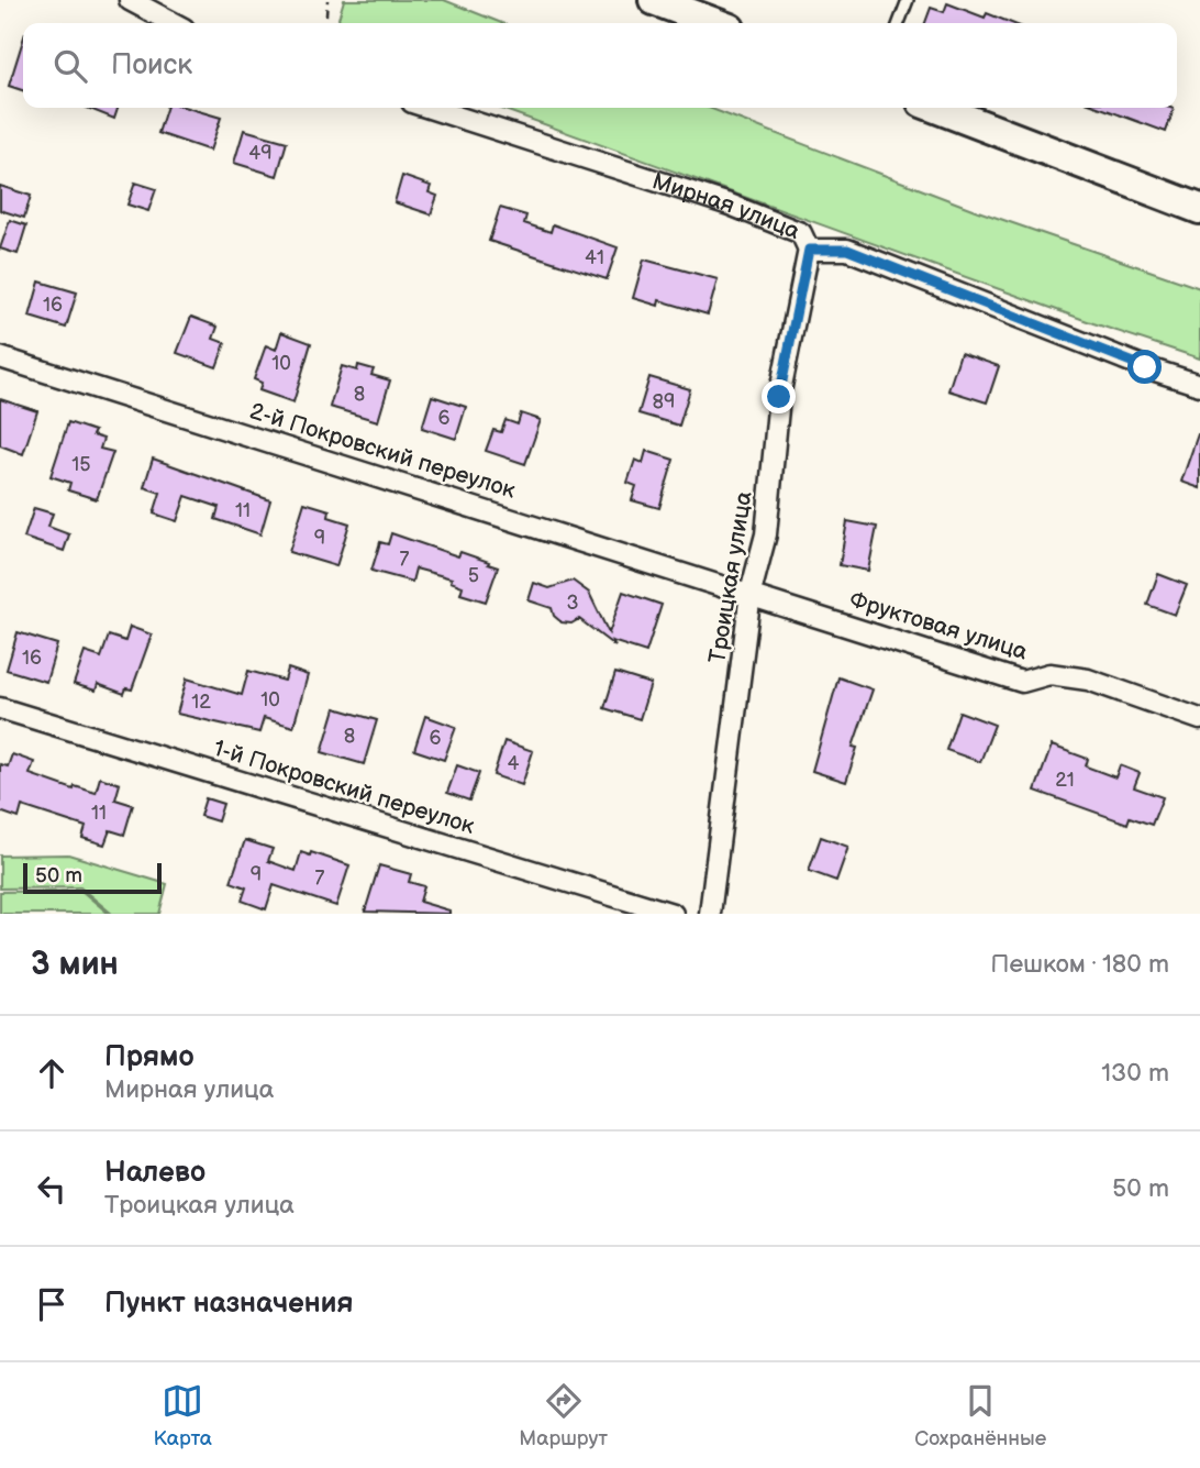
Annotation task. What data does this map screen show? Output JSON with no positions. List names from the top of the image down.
{
  "streets": {
    "street": [
      "Мирная улица",
      "2-й Покровский переулок",
      "Троицкая улица",
      "Фруктовая улица",
      "1-й Покровский переулок"
    ]
  },
  "crossings": [
    ["Мирная улица", "Троицкая улица"],
    ["2-й Покровский переулок", "Троицкая улица"],
    ["2-й Покровский переулок", "Фруктовая улица"],
    ["Троицкая улица", "Фруктовая улица"]
  ],
  "house_numbers": [
    "49",
    "41",
    "16",
    "10",
    "8",
    "89",
    "6",
    "15",
    "11",
    "9",
    "7",
    "5",
    "3",
    "16",
    "10",
    "12",
    "8",
    "6",
    "4",
    "21",
    "11",
    "9",
    "7"
  ],
  "scale_bar": "50 m",
  "page": {
    "search": "Поиск",
    "scale": "50 m",
    "heading": ["3 мин", "Пешком · 180 m"],
    "list": [
      ["Прямо", "Мирная улица", "130 m"],
      ["Налево", "Троицкая улица", "50 m"],
      "Пункт назначения"
    ],
    "nav": ["Карта", "Маршрут", "Сохранённые"]
  }
}
